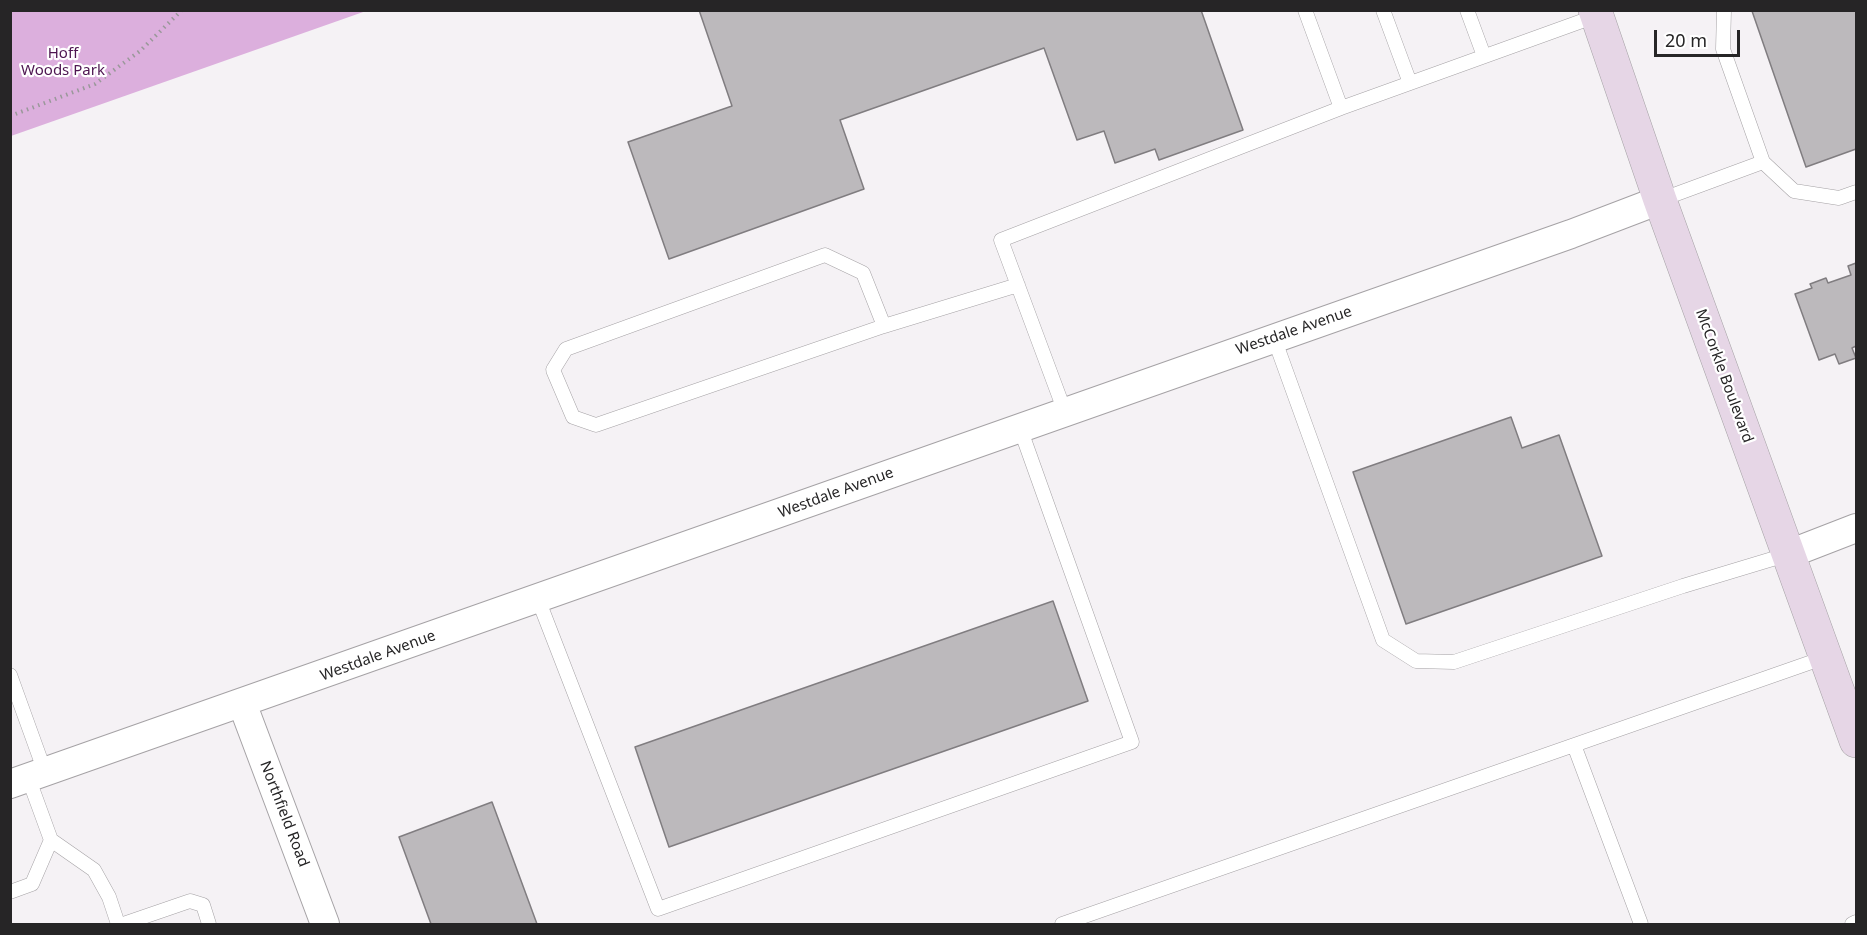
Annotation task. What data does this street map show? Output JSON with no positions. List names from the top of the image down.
{
  "streets": {
    "street": ["Westdale Avenue", "McCorkle Boulevard", "Northfield Road"]
  },
  "crossings": [
    ["Westdale Avenue", "McCorkle Boulevard"],
    ["Westdale Avenue", "Northfield Road"]
  ],
  "parks": ["Hoff Woods Park"],
  "scale_bar": "20 m"
}
